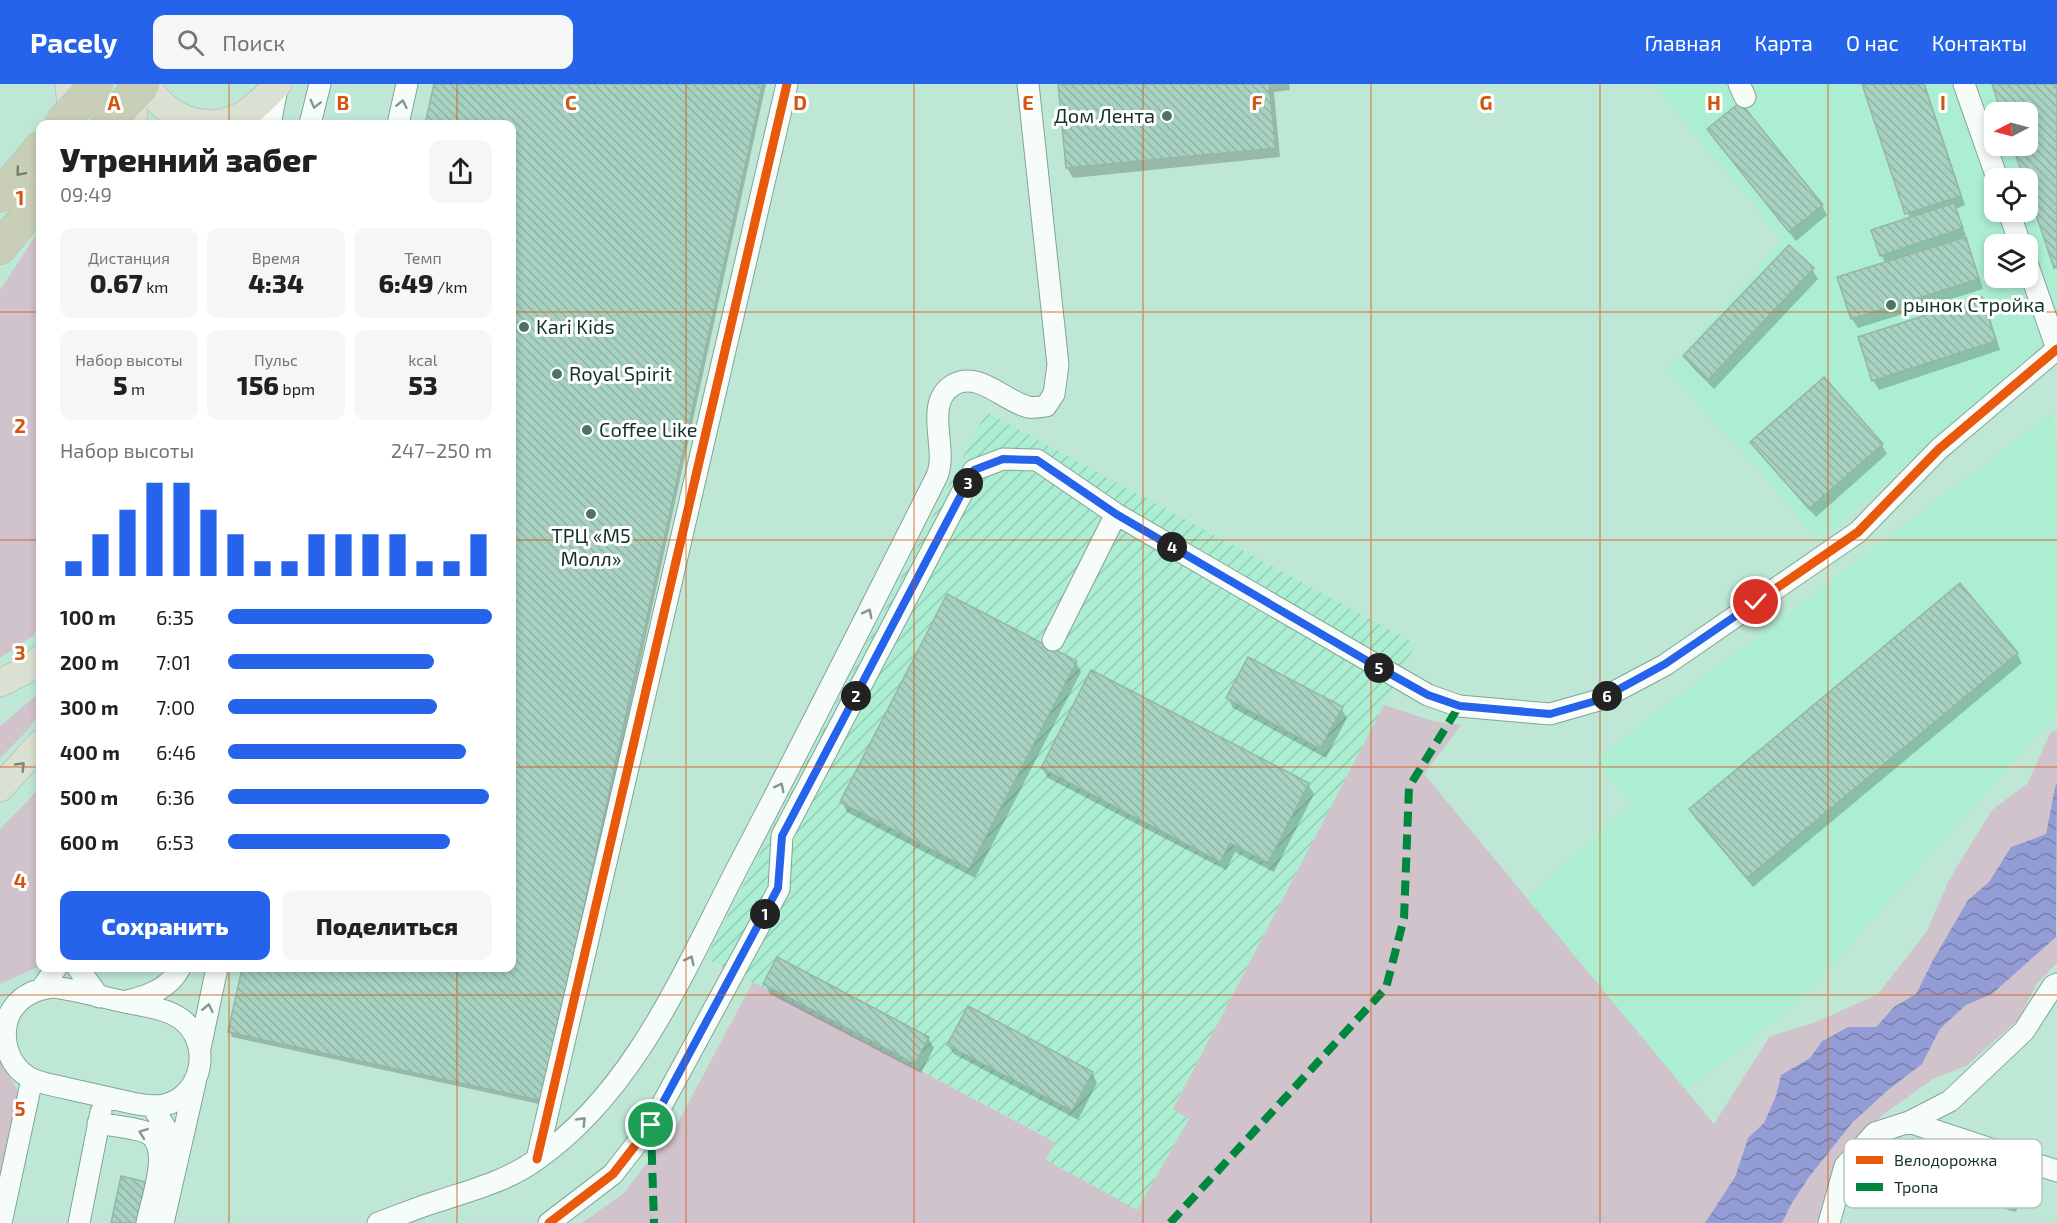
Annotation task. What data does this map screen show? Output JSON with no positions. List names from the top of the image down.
{
  "places": [
    "Дом Лента",
    "рынок Стройка",
    "Kari Kids",
    "Royal Spirit",
    "Coffee Like",
    "ТРЦ «М5 Молл»"
  ],
  "legend": ["Велодорожка", "Тропа"],
  "north": "left",
  "page": {
    "header": "Pacely",
    "search": "Поиск",
    "nav": [
      "Главная",
      "Карта",
      "О нас",
      "Контакты"
    ],
    "heading": ["Утренний забег", "09:49"],
    "stats": [
      ["Дистанция", "0.67 km"],
      ["Время", "4:34"],
      ["Темп", "6:49 /km"],
      ["Набор высоты", "5 m"],
      ["Пульс", "156 bpm"],
      ["kcal", "53"]
    ],
    "chart": ["Набор высоты", "247–250 m"],
    "pins": [
      "3",
      "4",
      "5",
      "2",
      "6",
      "1"
    ],
    "list": [
      {
        "name": "100 m",
        "note": "6:35"
      },
      {
        "name": "200 m",
        "note": "7:01"
      },
      {
        "name": "300 m",
        "note": "7:00"
      },
      {
        "name": "400 m",
        "note": "6:46"
      },
      {
        "name": "500 m",
        "note": "6:36"
      },
      {
        "name": "600 m",
        "note": "6:53"
      }
    ],
    "buttons": ["Сохранить", "Поделиться"]
  },
  "grid": {
    "columns": [
      "A",
      "B",
      "C",
      "D",
      "E",
      "F",
      "G",
      "H",
      "I"
    ],
    "rows": [
      "1",
      "2",
      "3",
      "4",
      "5"
    ]
  }
}
